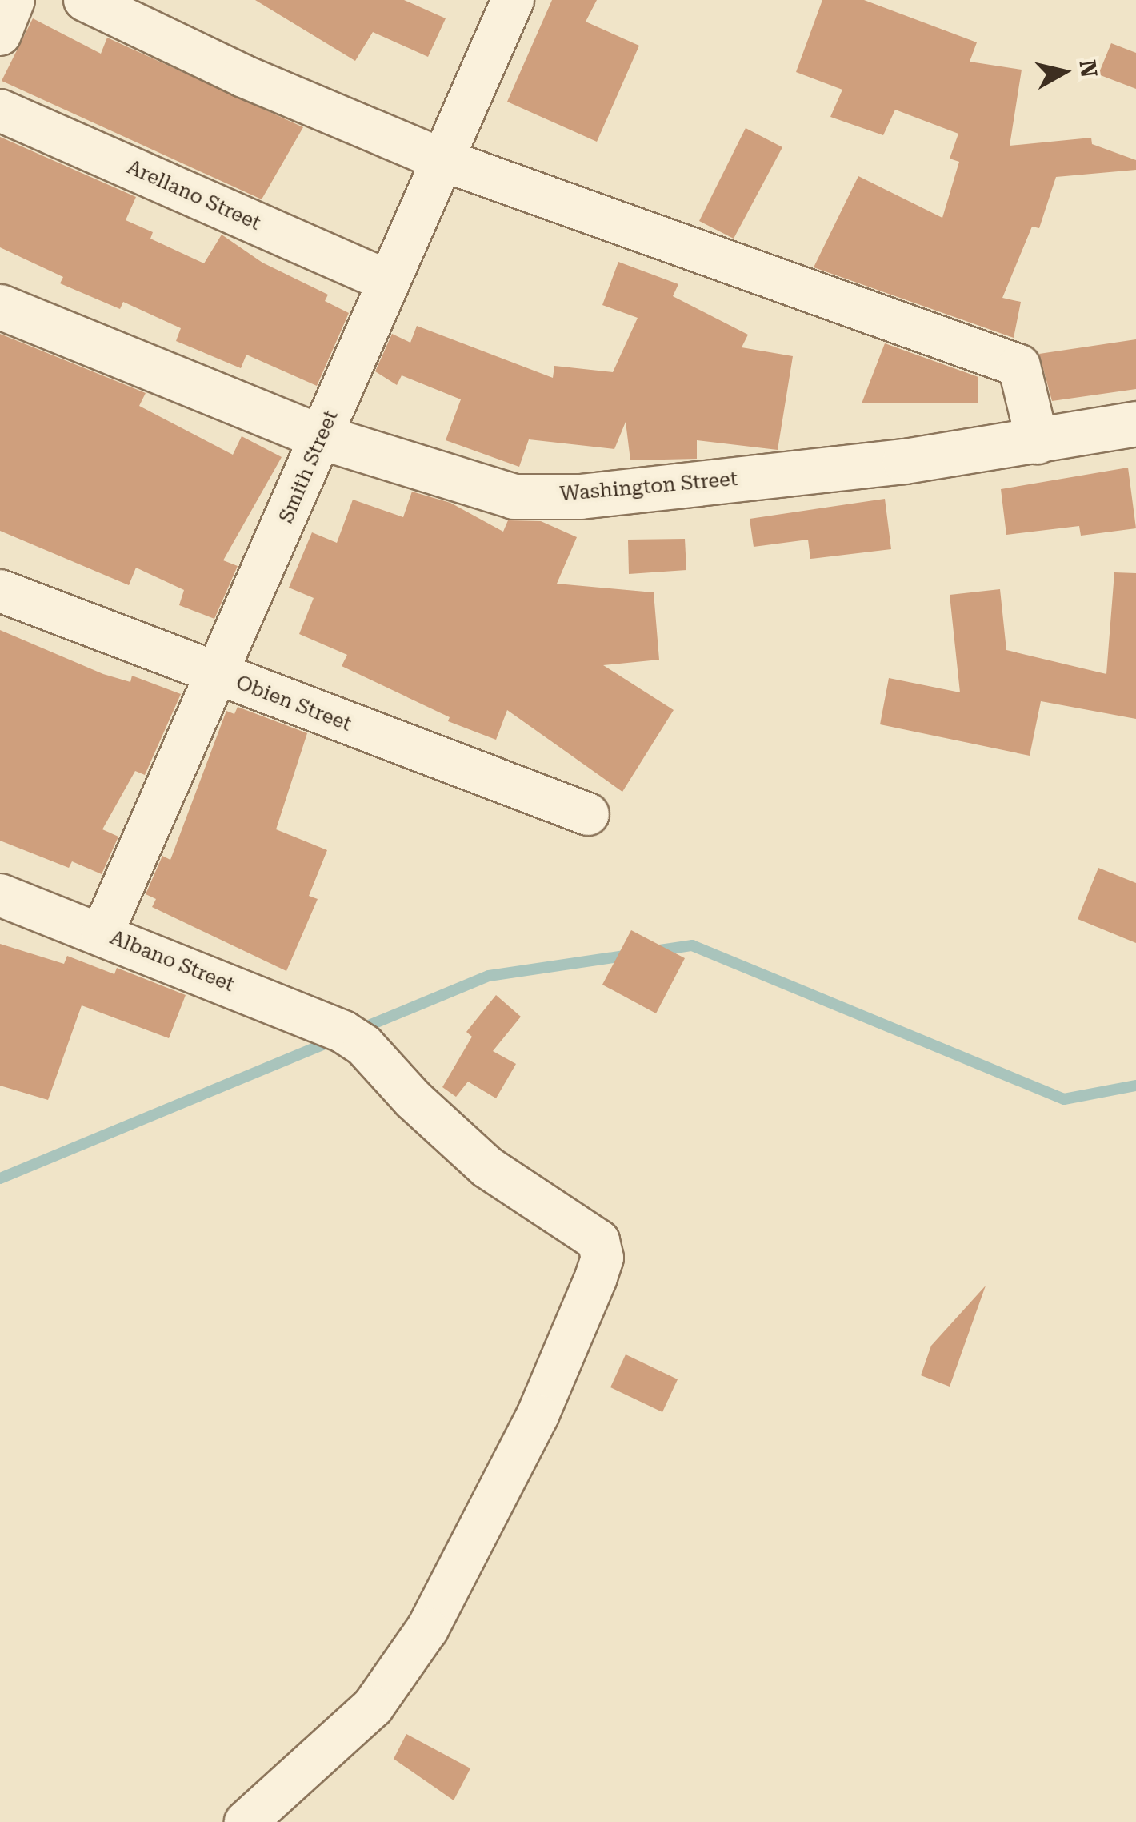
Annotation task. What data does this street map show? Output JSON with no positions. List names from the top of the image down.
{
  "streets": {
    "main road": ["Washington Street"],
    "street": [
      "Arellano Street",
      "Smith Street",
      "Obien Street",
      "Albano Street"
    ]
  },
  "crossings": [
    ["Arellano Street", "Smith Street"],
    ["Smith Street", "Washington Street"],
    ["Smith Street", "Obien Street"],
    ["Smith Street", "Albano Street"]
  ],
  "north": "right"
}
